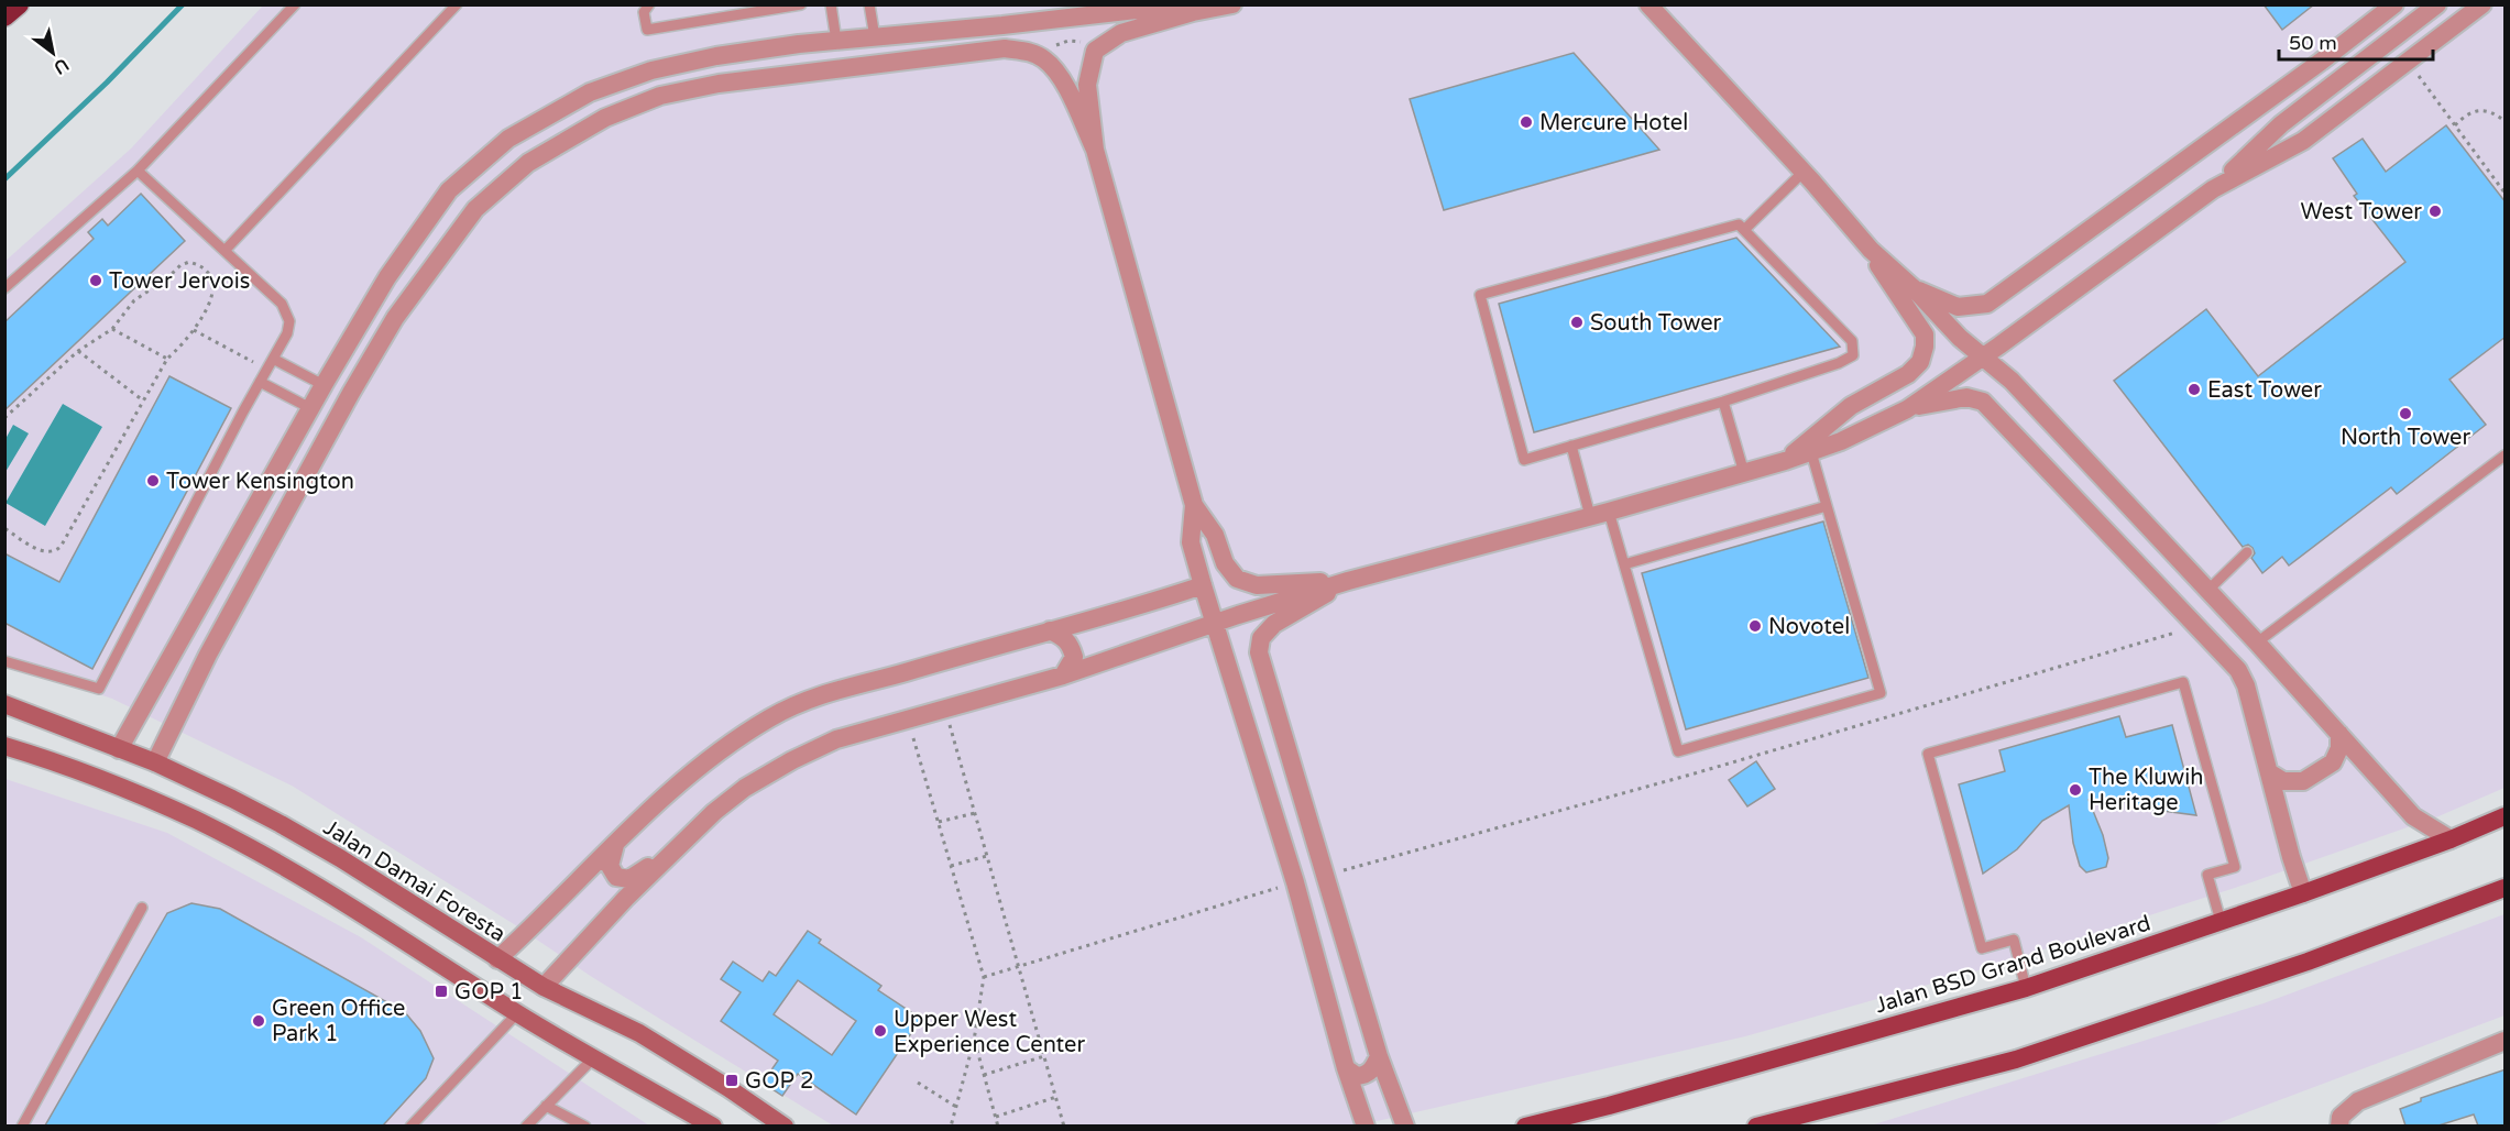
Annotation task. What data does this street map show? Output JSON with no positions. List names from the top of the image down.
{
  "streets": {
    "main road": ["Jalan Damai Foresta", "Jalan BSD Grand Boulevard"]
  },
  "places": {
    "other": [
      "Mercure Hotel",
      "West Tower",
      "Tower Jervois",
      "South Tower",
      "East Tower",
      "North Tower",
      "Tower Kensington",
      "Novotel",
      "The Kluwih Heritage",
      "Green Office Park 1",
      "Upper West Experience Center"
    ],
    "transit": ["GOP 1", "GOP 2"]
  },
  "scale_bar": "50 m",
  "north": "bottom right"
}
